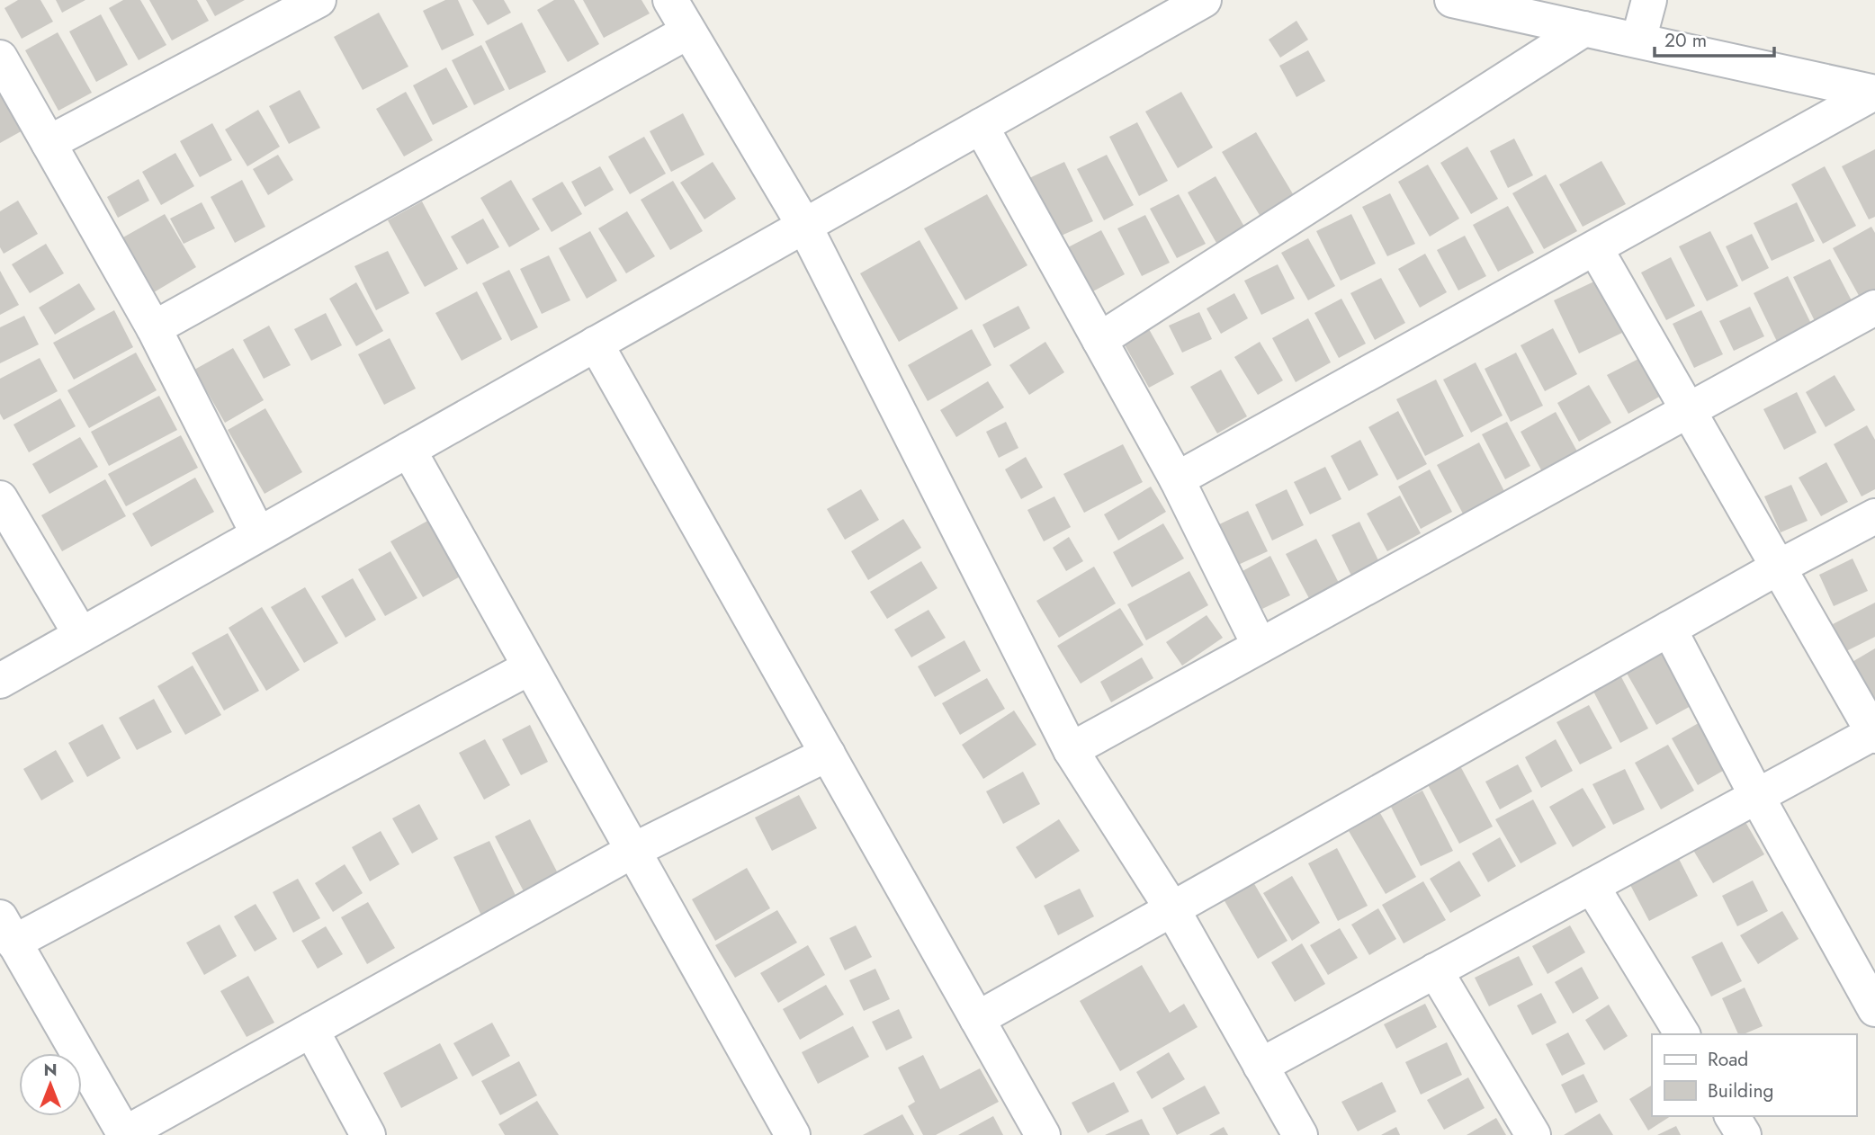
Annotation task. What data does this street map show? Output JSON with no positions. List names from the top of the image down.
{
  "legend": ["Road", "Building"],
  "scale_bar": "20 m",
  "north": "top"
}
